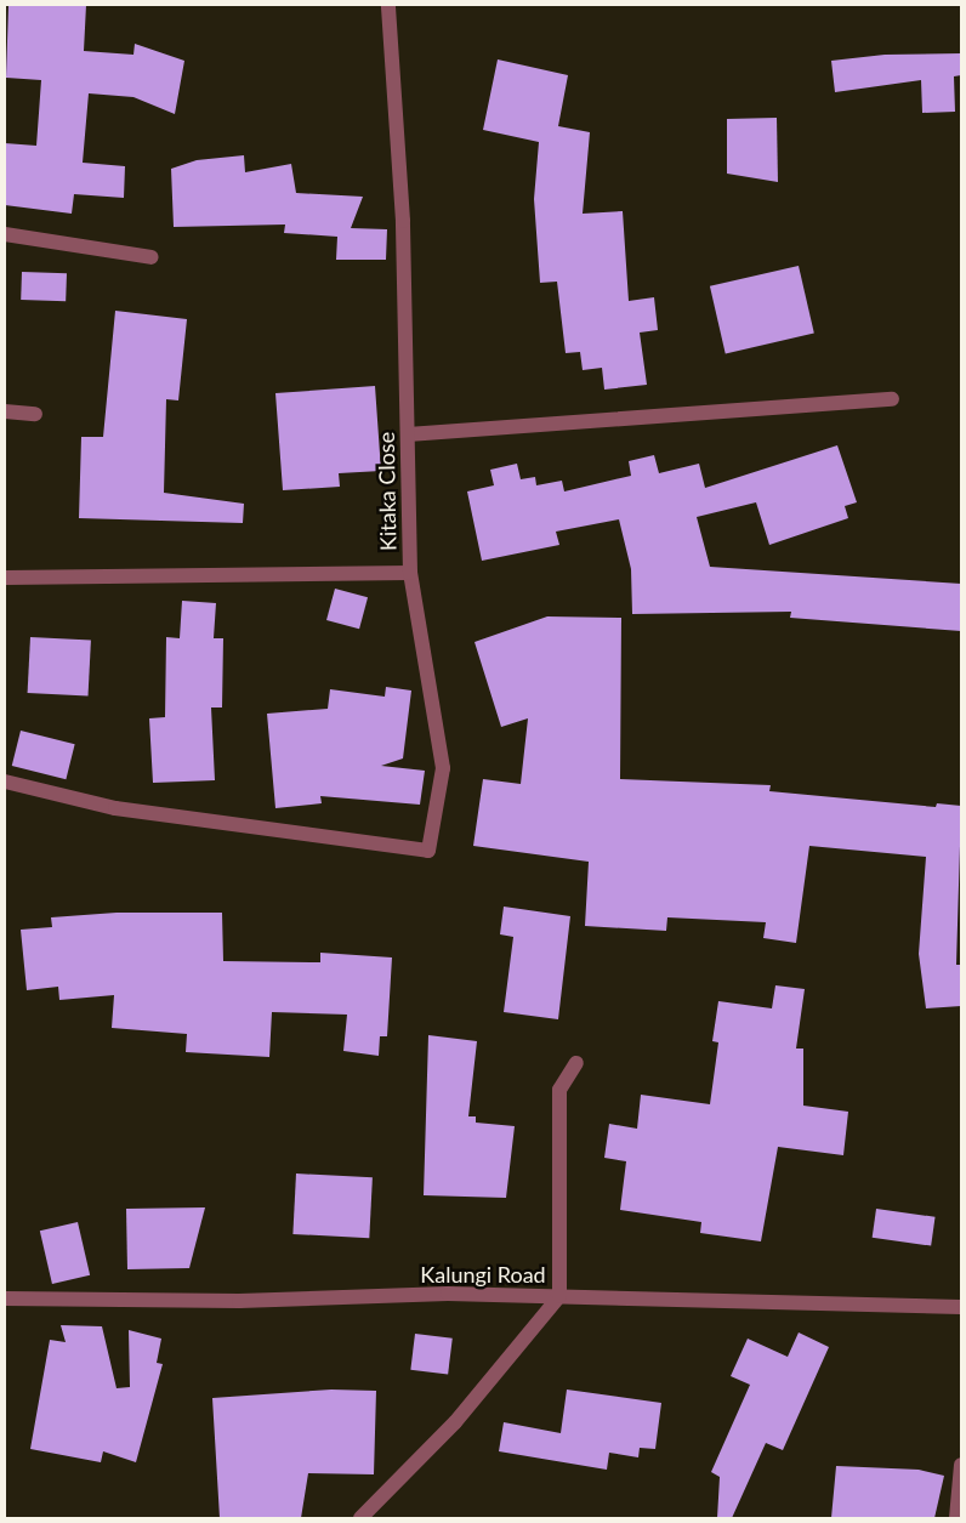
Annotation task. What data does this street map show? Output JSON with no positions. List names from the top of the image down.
{
  "streets": {
    "street": ["Kitaka Close", "Kalungi Road"]
  }
}
